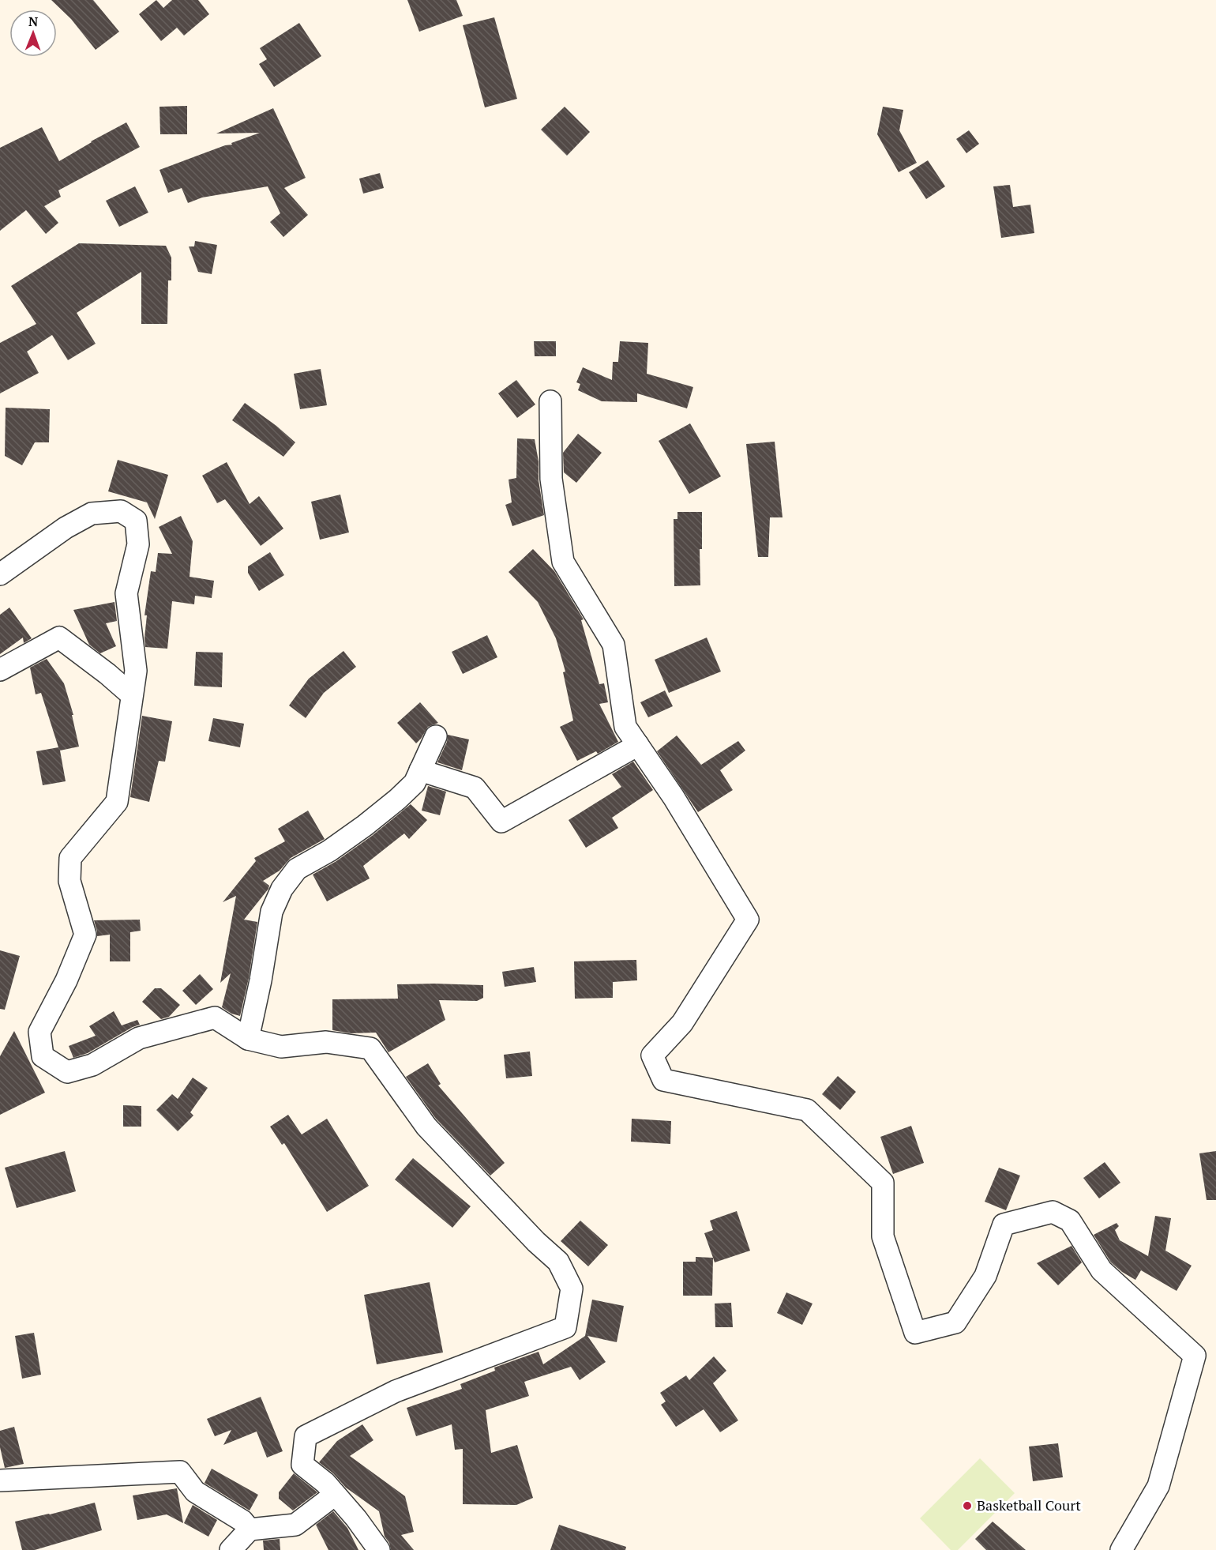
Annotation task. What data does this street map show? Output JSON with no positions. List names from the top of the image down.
{
  "places": ["Basketball Court"],
  "north": "top"
}
